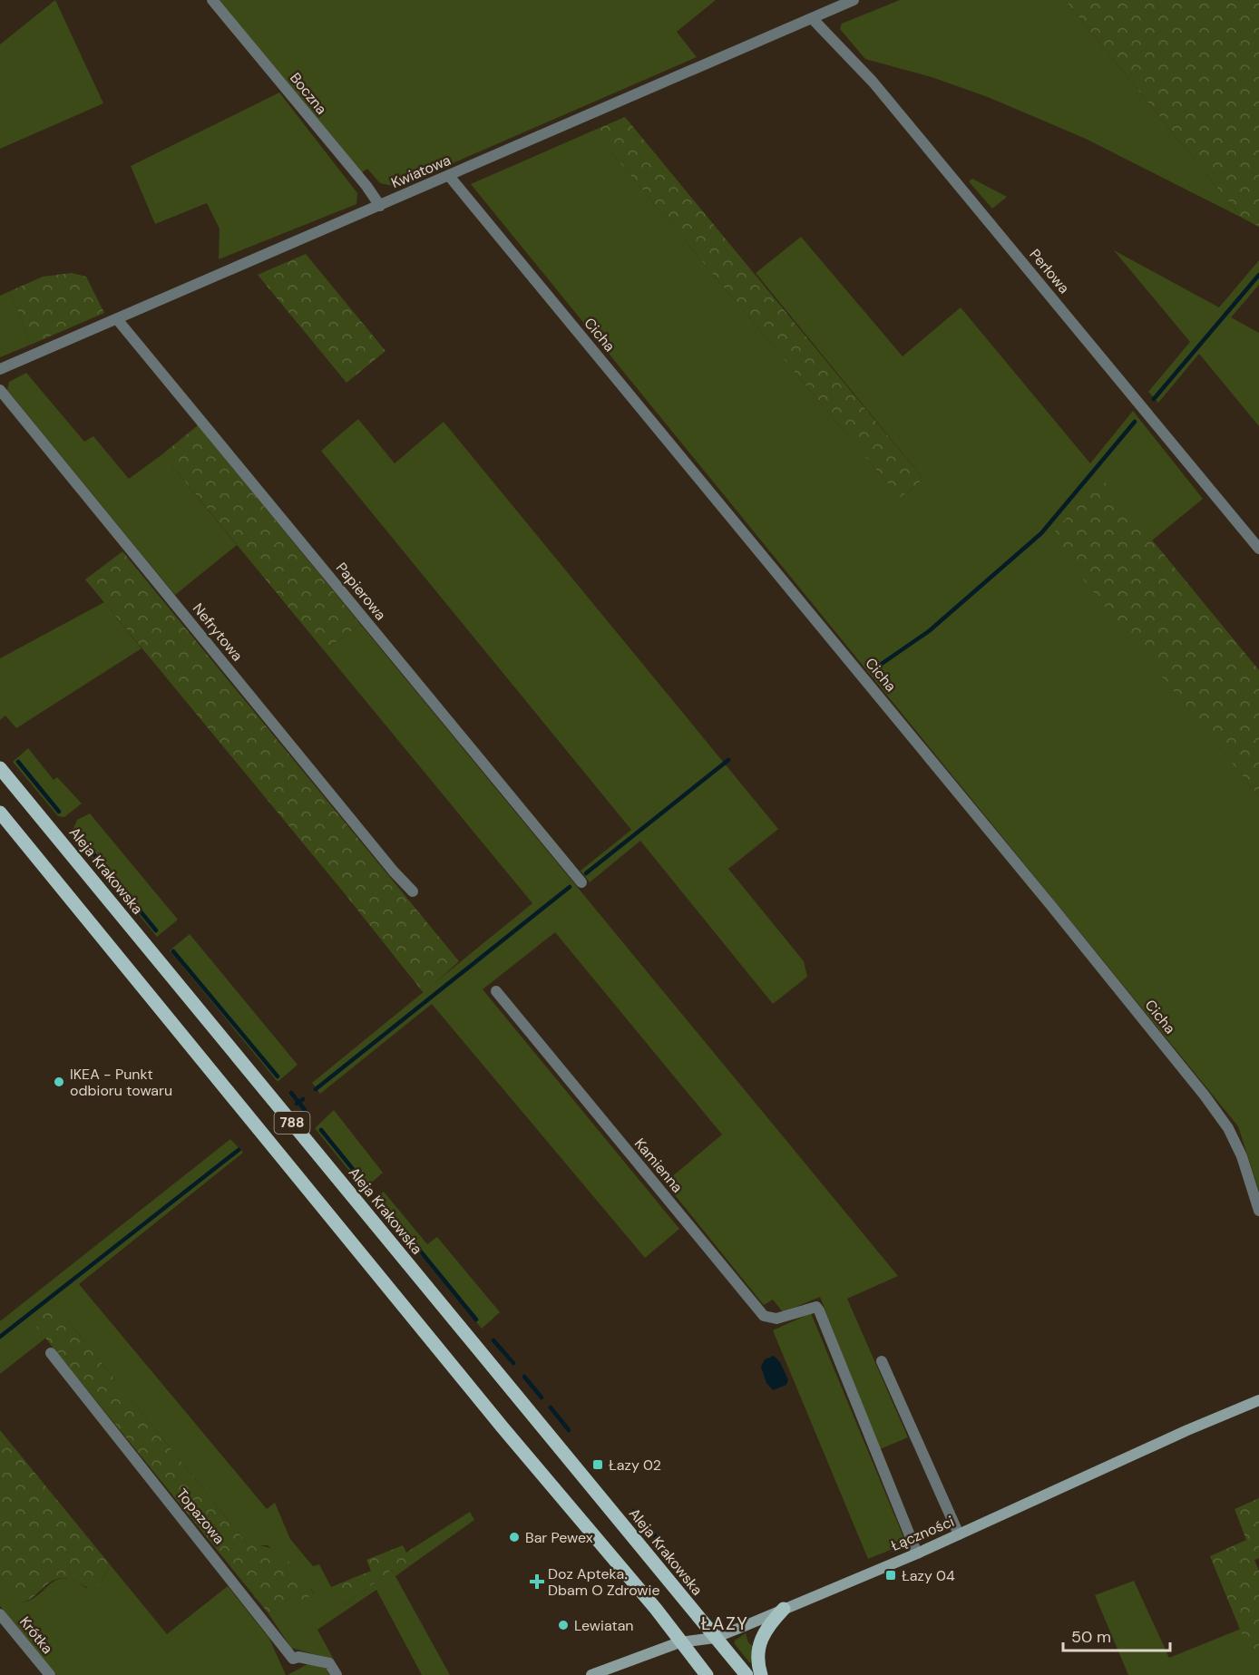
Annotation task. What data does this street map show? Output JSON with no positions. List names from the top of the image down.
{
  "streets": {
    "main road": ["Aleja Krakowska", "788"],
    "street": [
      "Boczna",
      "Kwiatowa",
      "Perłowa",
      "Cicha",
      "Papierowa",
      "Nefrytowa",
      "Kamienna",
      "Topazowa",
      "Łączności",
      "Krótka"
    ]
  },
  "crossings": [
    ["Boczna", "Kwiatowa"],
    ["Kwiatowa", "Perłowa"],
    ["Kwiatowa", "Cicha"],
    ["Kwiatowa", "Papierowa"],
    ["Aleja Krakowska", "Łączności"],
    ["788", "Łączności"],
    ["Kamienna", "Łączności"]
  ],
  "districts": ["ŁAZY"],
  "places": {
    "other": ["IKEA - Punkt odbioru towaru", "Bar Pewex", "Lewiatan"],
    "transit": ["Łazy 02", "Łazy 04"],
    "health": ["Doz Apteka. Dbam O Zdrowie"]
  },
  "scale_bar": "50 m"
}
